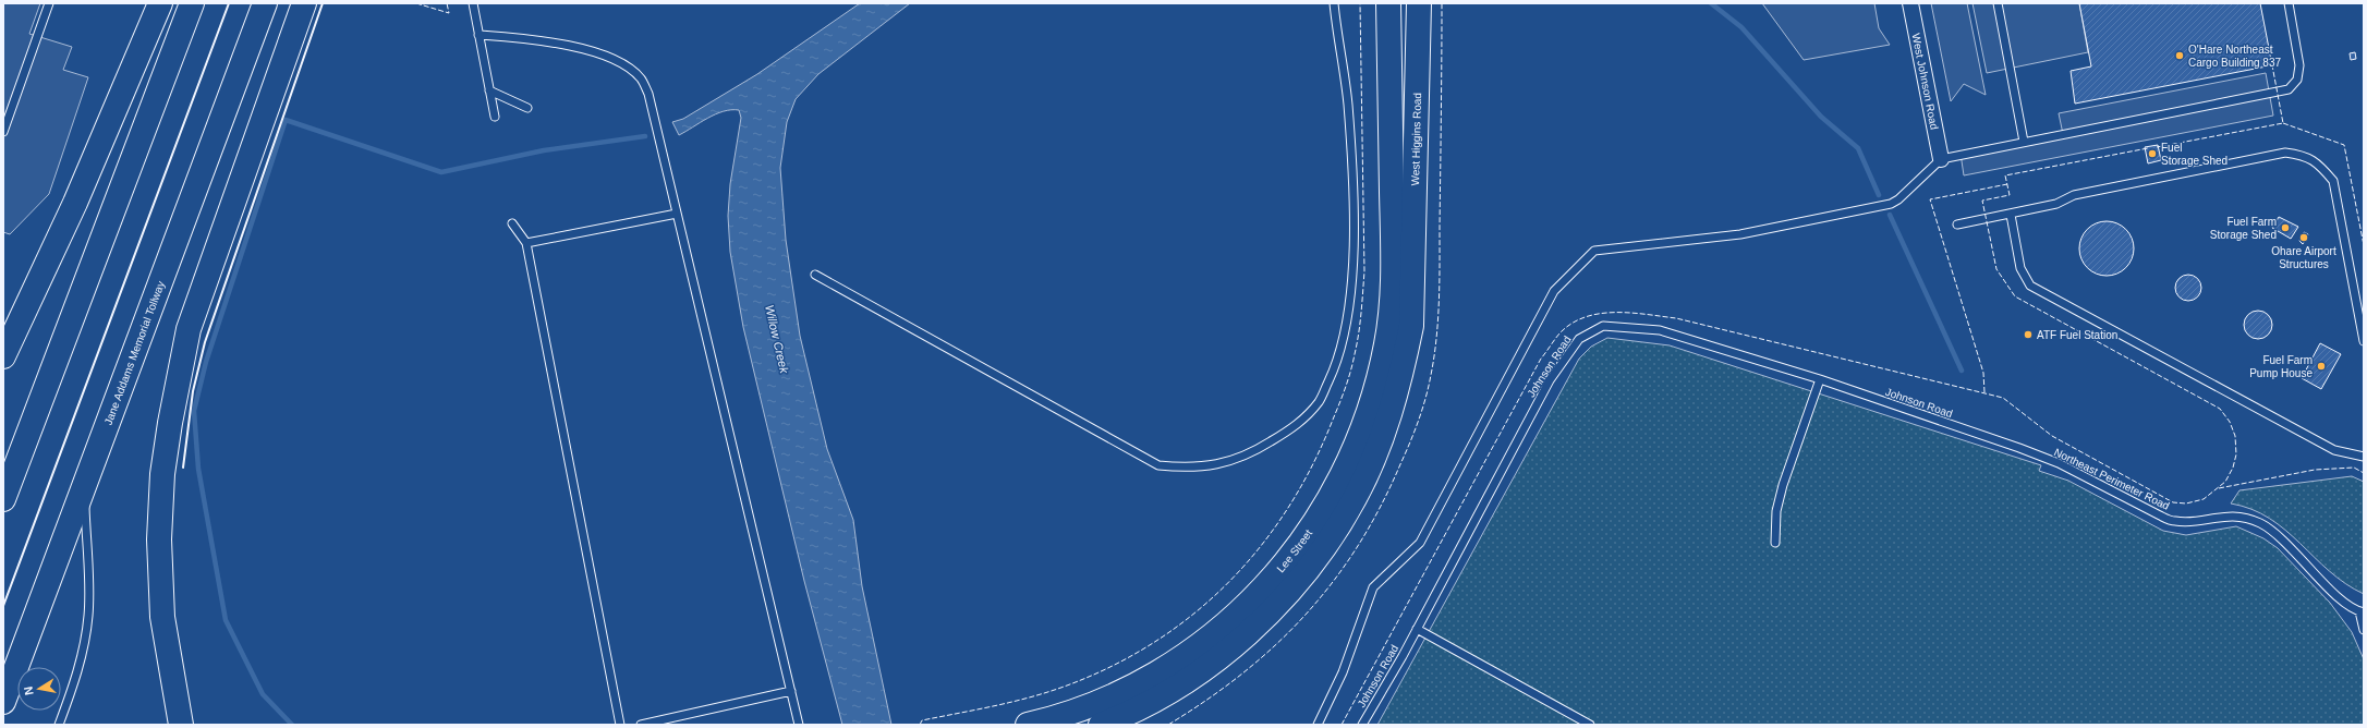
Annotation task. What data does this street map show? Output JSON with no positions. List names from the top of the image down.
{
  "streets": {
    "main road": ["West Higgins Road", "Jane Addams Memorial Tollway", "Lee Street"],
    "street": ["West Johnson Road"],
    "lane": ["Johnson Road", "Northeast Perimeter Road"]
  },
  "crossings": [
    ["West Higgins Road", "Lee Street"],
    ["Johnson Road", "Northeast Perimeter Road"]
  ],
  "water": ["Willow Creek"],
  "places": [
    "O'Hare Northeast Cargo Building 837",
    "Fuel Storage Shed",
    "Fuel Farm Storage Shed",
    "Ohare Airport Structures",
    "ATF Fuel Station",
    "Fuel Farm Pump House"
  ],
  "north": "left"
}
